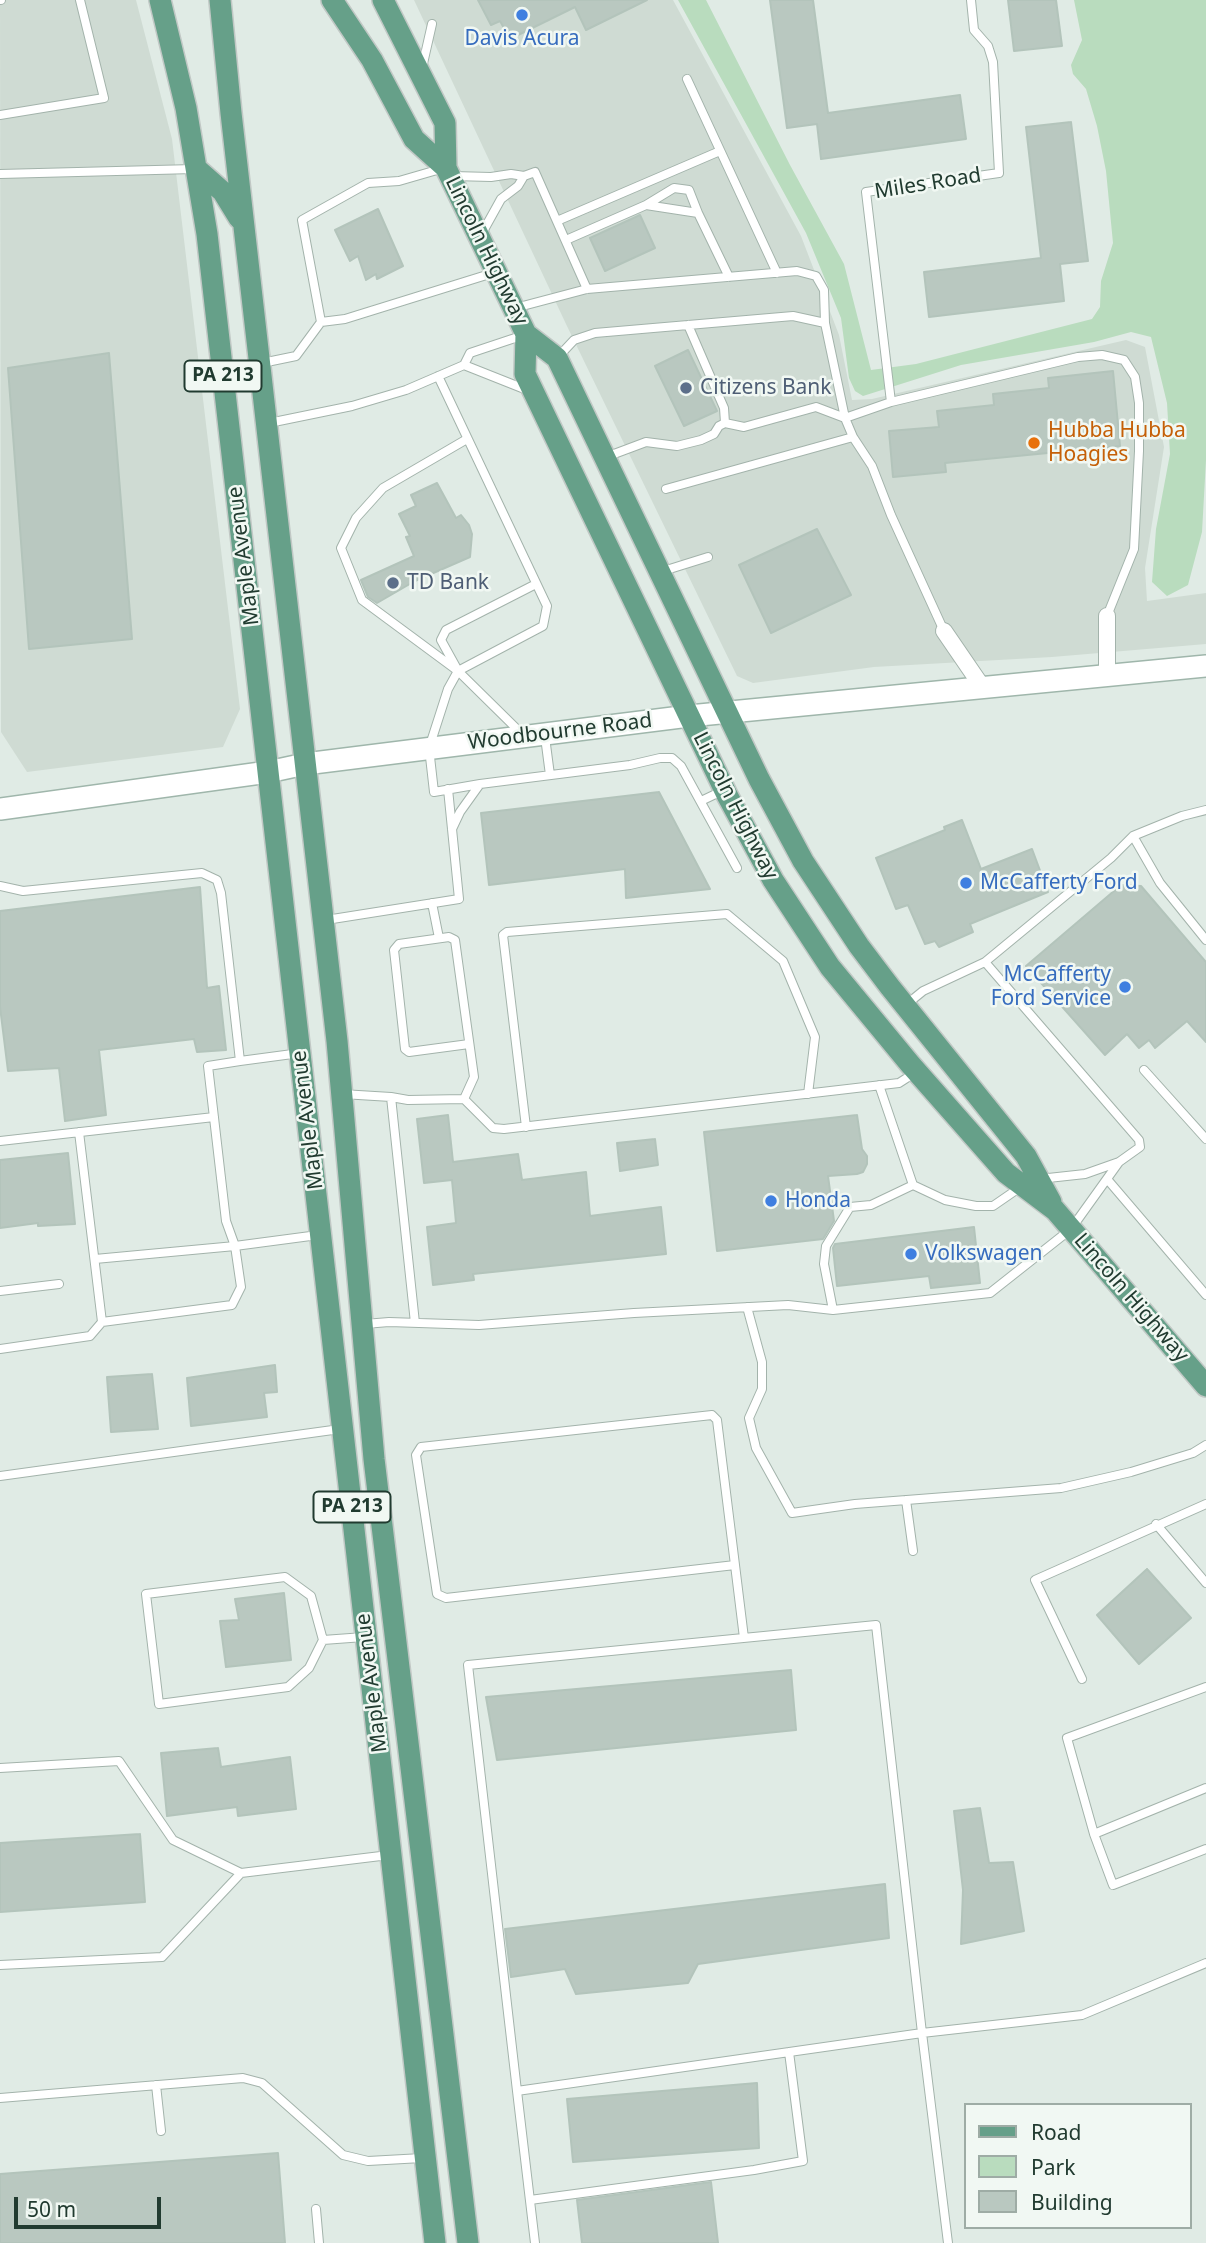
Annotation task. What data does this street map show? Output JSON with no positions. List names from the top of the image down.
{
  "streets": {
    "main road": [
      "Lincoln Highway",
      "PA 213",
      "Maple Avenue",
      "Woodbourne Road"
    ],
    "lane": ["Miles Road"]
  },
  "crossings": [
    ["Lincoln Highway", "Woodbourne Road"],
    ["Maple Avenue", "Woodbourne Road"]
  ],
  "places": [
    "Davis Acura",
    "Citizens Bank",
    "Hubba Hubba Hoagies",
    "TD Bank",
    "McCafferty Ford",
    "McCafferty Ford Service",
    "Honda",
    "Volkswagen"
  ],
  "legend": ["Road", "Park", "Building"],
  "scale_bar": "50 m"
}
